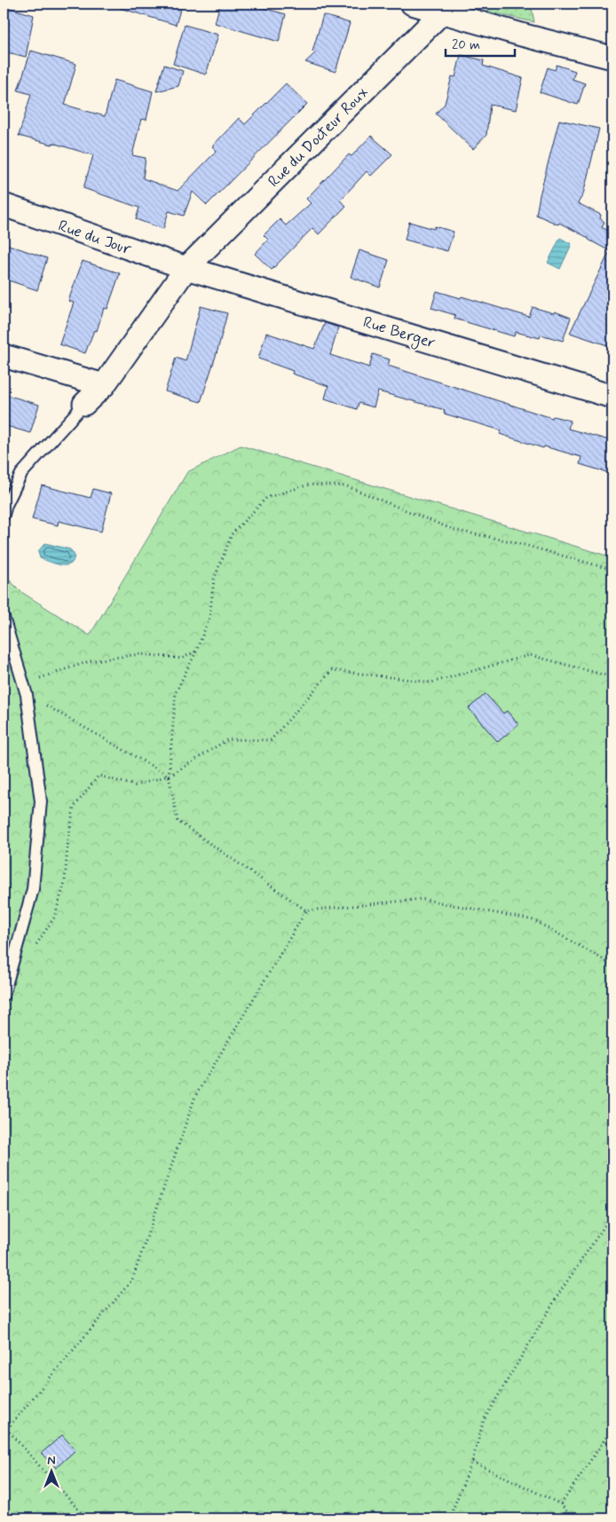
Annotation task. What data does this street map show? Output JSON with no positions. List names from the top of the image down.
{
  "streets": {
    "street": ["Rue du Docteur Roux", "Rue du Jour", "Rue Berger"]
  },
  "crossings": [
    ["Rue du Docteur Roux", "Rue du Jour"],
    ["Rue du Docteur Roux", "Rue Berger"],
    ["Rue du Jour", "Rue Berger"]
  ],
  "scale_bar": "20 m",
  "north": "top"
}
